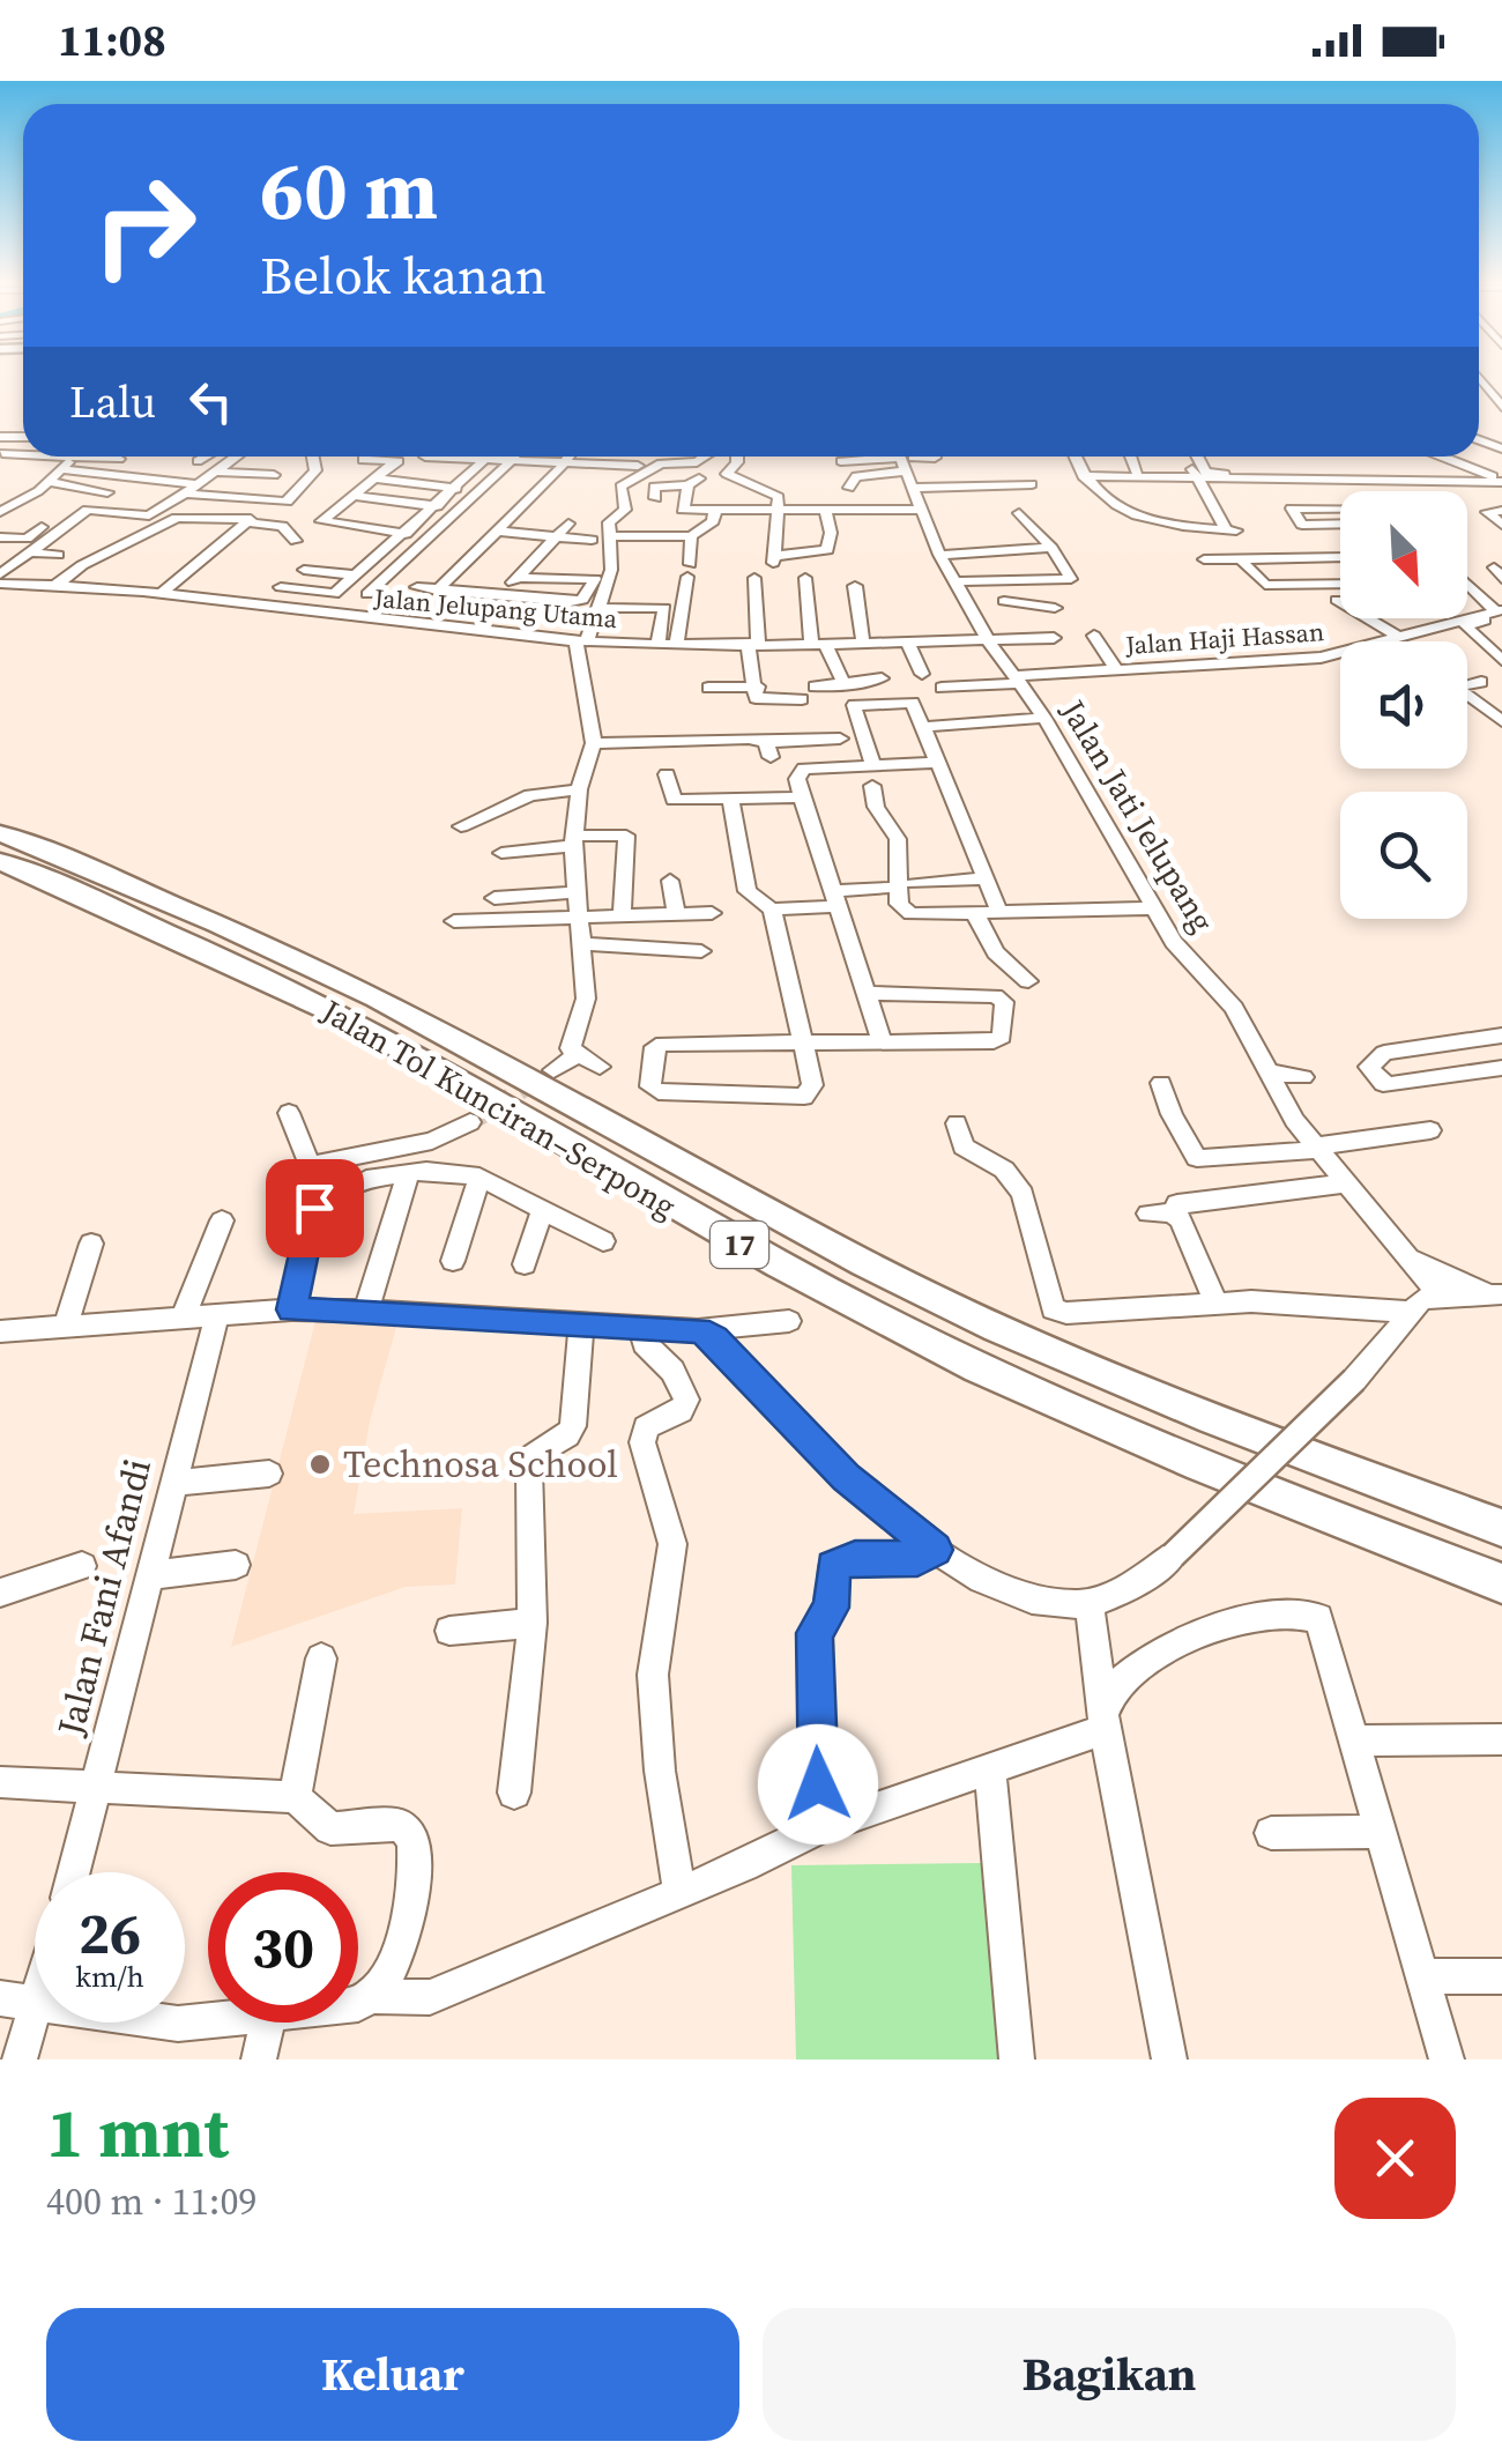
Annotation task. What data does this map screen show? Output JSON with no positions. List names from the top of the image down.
{
  "streets": {
    "highway": ["Jalan Tol Kunciran–Serpong", "17"],
    "street": [
      "Jalan Jelupang Utama",
      "Jalan Haji Hassan",
      "Jalan Jati Jelupang",
      "Jalan Fani Afandi"
    ]
  },
  "crossings": [
    ["Jalan Jelupang Utama", "Jalan Jati Jelupang"],
    ["Jalan Haji Hassan", "Jalan Jati Jelupang"]
  ],
  "places": ["Technosa School"],
  "north": "bottom right",
  "page": {
    "status": "11:08",
    "turn": ["60 m", "Belok kanan"],
    "then": "Lalu",
    "speed": "26 km/h",
    "limit": "30",
    "heading": ["1 mnt", "400 m · 11:09"],
    "buttons": ["Keluar", "Bagikan"]
  }
}
